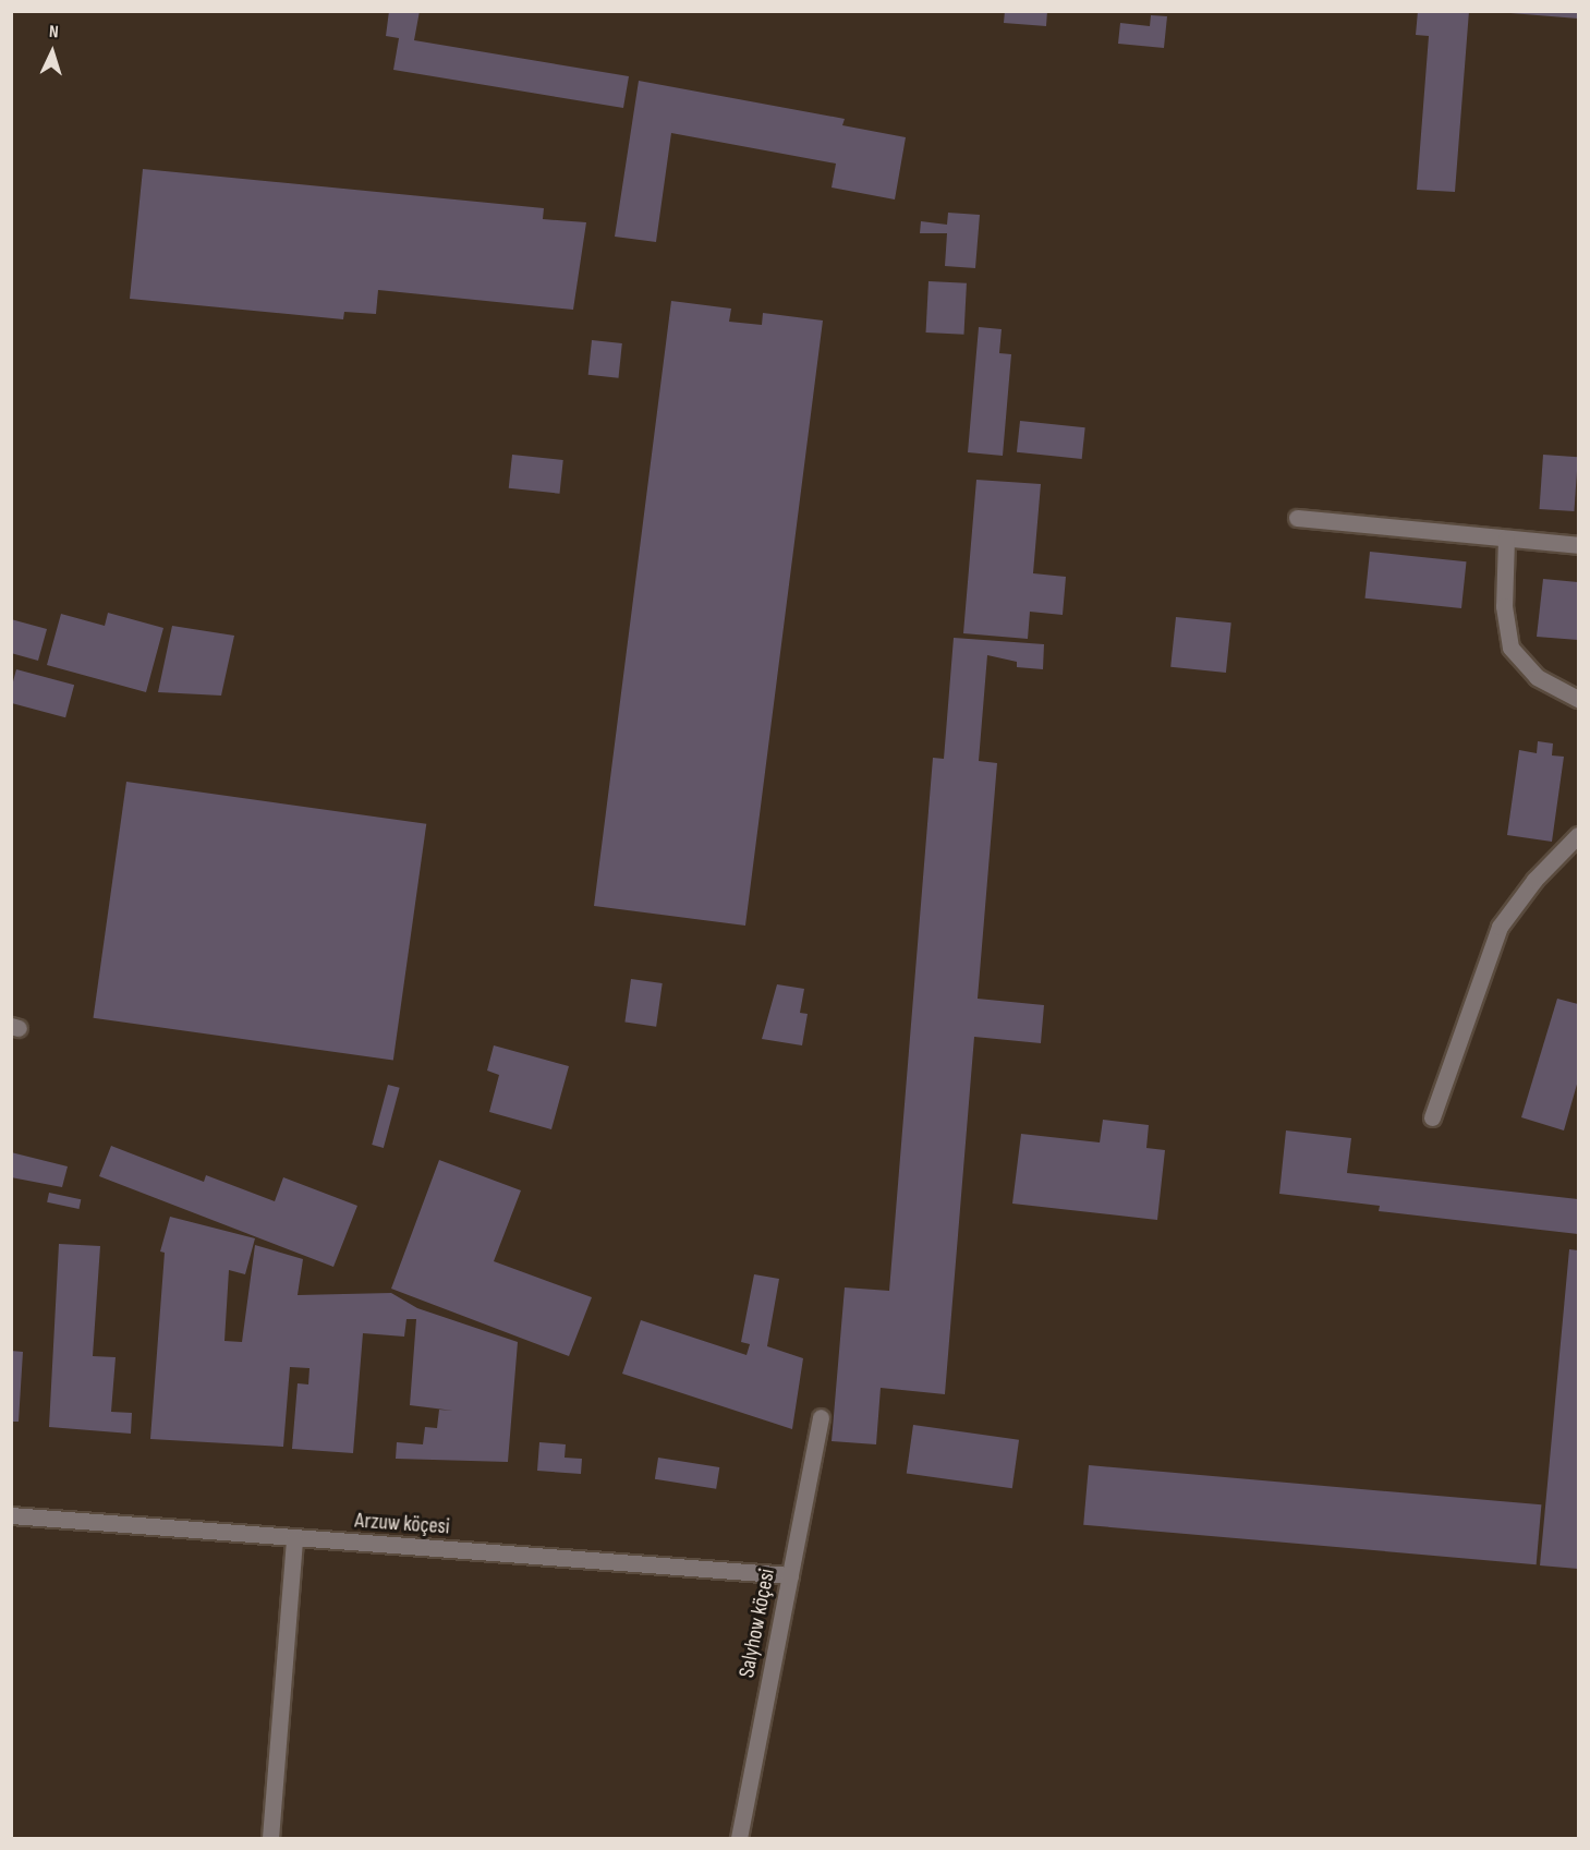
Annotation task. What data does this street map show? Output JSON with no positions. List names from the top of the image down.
{
  "streets": {
    "street": ["Arzuw köçesi", "Salyhow köçesi"]
  },
  "crossings": [
    ["Arzuw köçesi", "Salyhow köçesi"]
  ],
  "north": "top"
}
